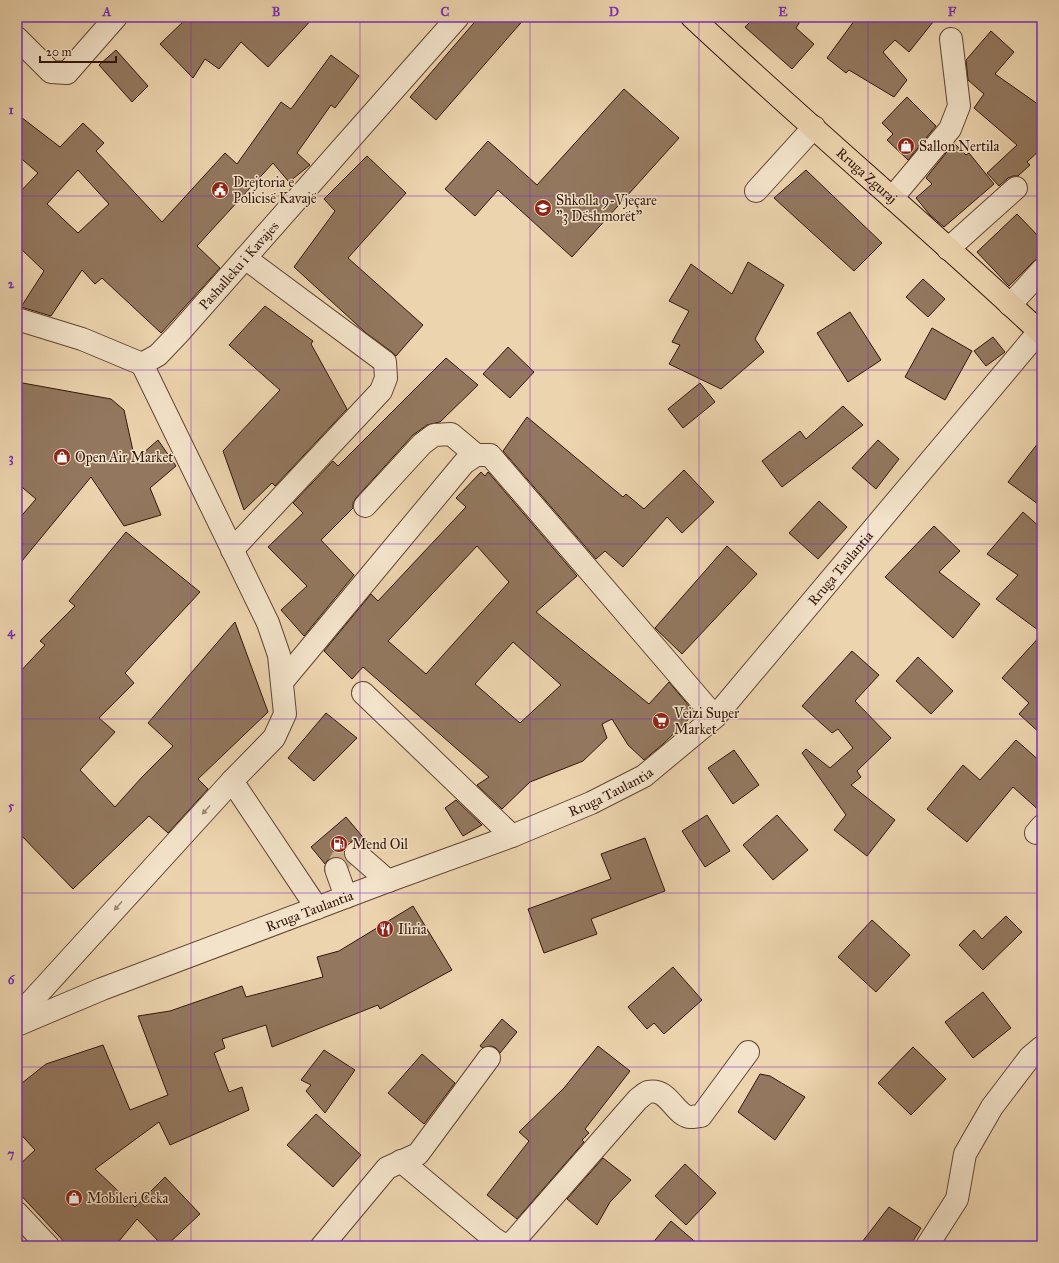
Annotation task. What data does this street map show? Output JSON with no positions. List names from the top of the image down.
{
  "streets": {
    "main road": ["Rruga Zguraj"],
    "street": ["Pashalleku i Kavajes", "Rruga Taulantia"]
  },
  "crossings": [
    ["Rruga Zguraj", "Rruga Taulantia"]
  ],
  "places": {
    "shop": ["Sallon Nertila", "Open Air Market", "Mobileri Ceka"],
    "public building": ["Drejtoria e Policisë Kavajë"],
    "school or university": ["Shkolla 9-Vjeçare \"3 Dëshmorët\""],
    "supermarket": ["Veizi Super Market"],
    "fuel station": ["Mend Oil"],
    "restaurant": ["Iliria"]
  },
  "scale_bar": "20 m",
  "grid": {
    "columns": [
      "A",
      "B",
      "C",
      "D",
      "E",
      "F"
    ],
    "rows": [
      "1",
      "2",
      "3",
      "4",
      "5",
      "6",
      "7"
    ]
  }
}
